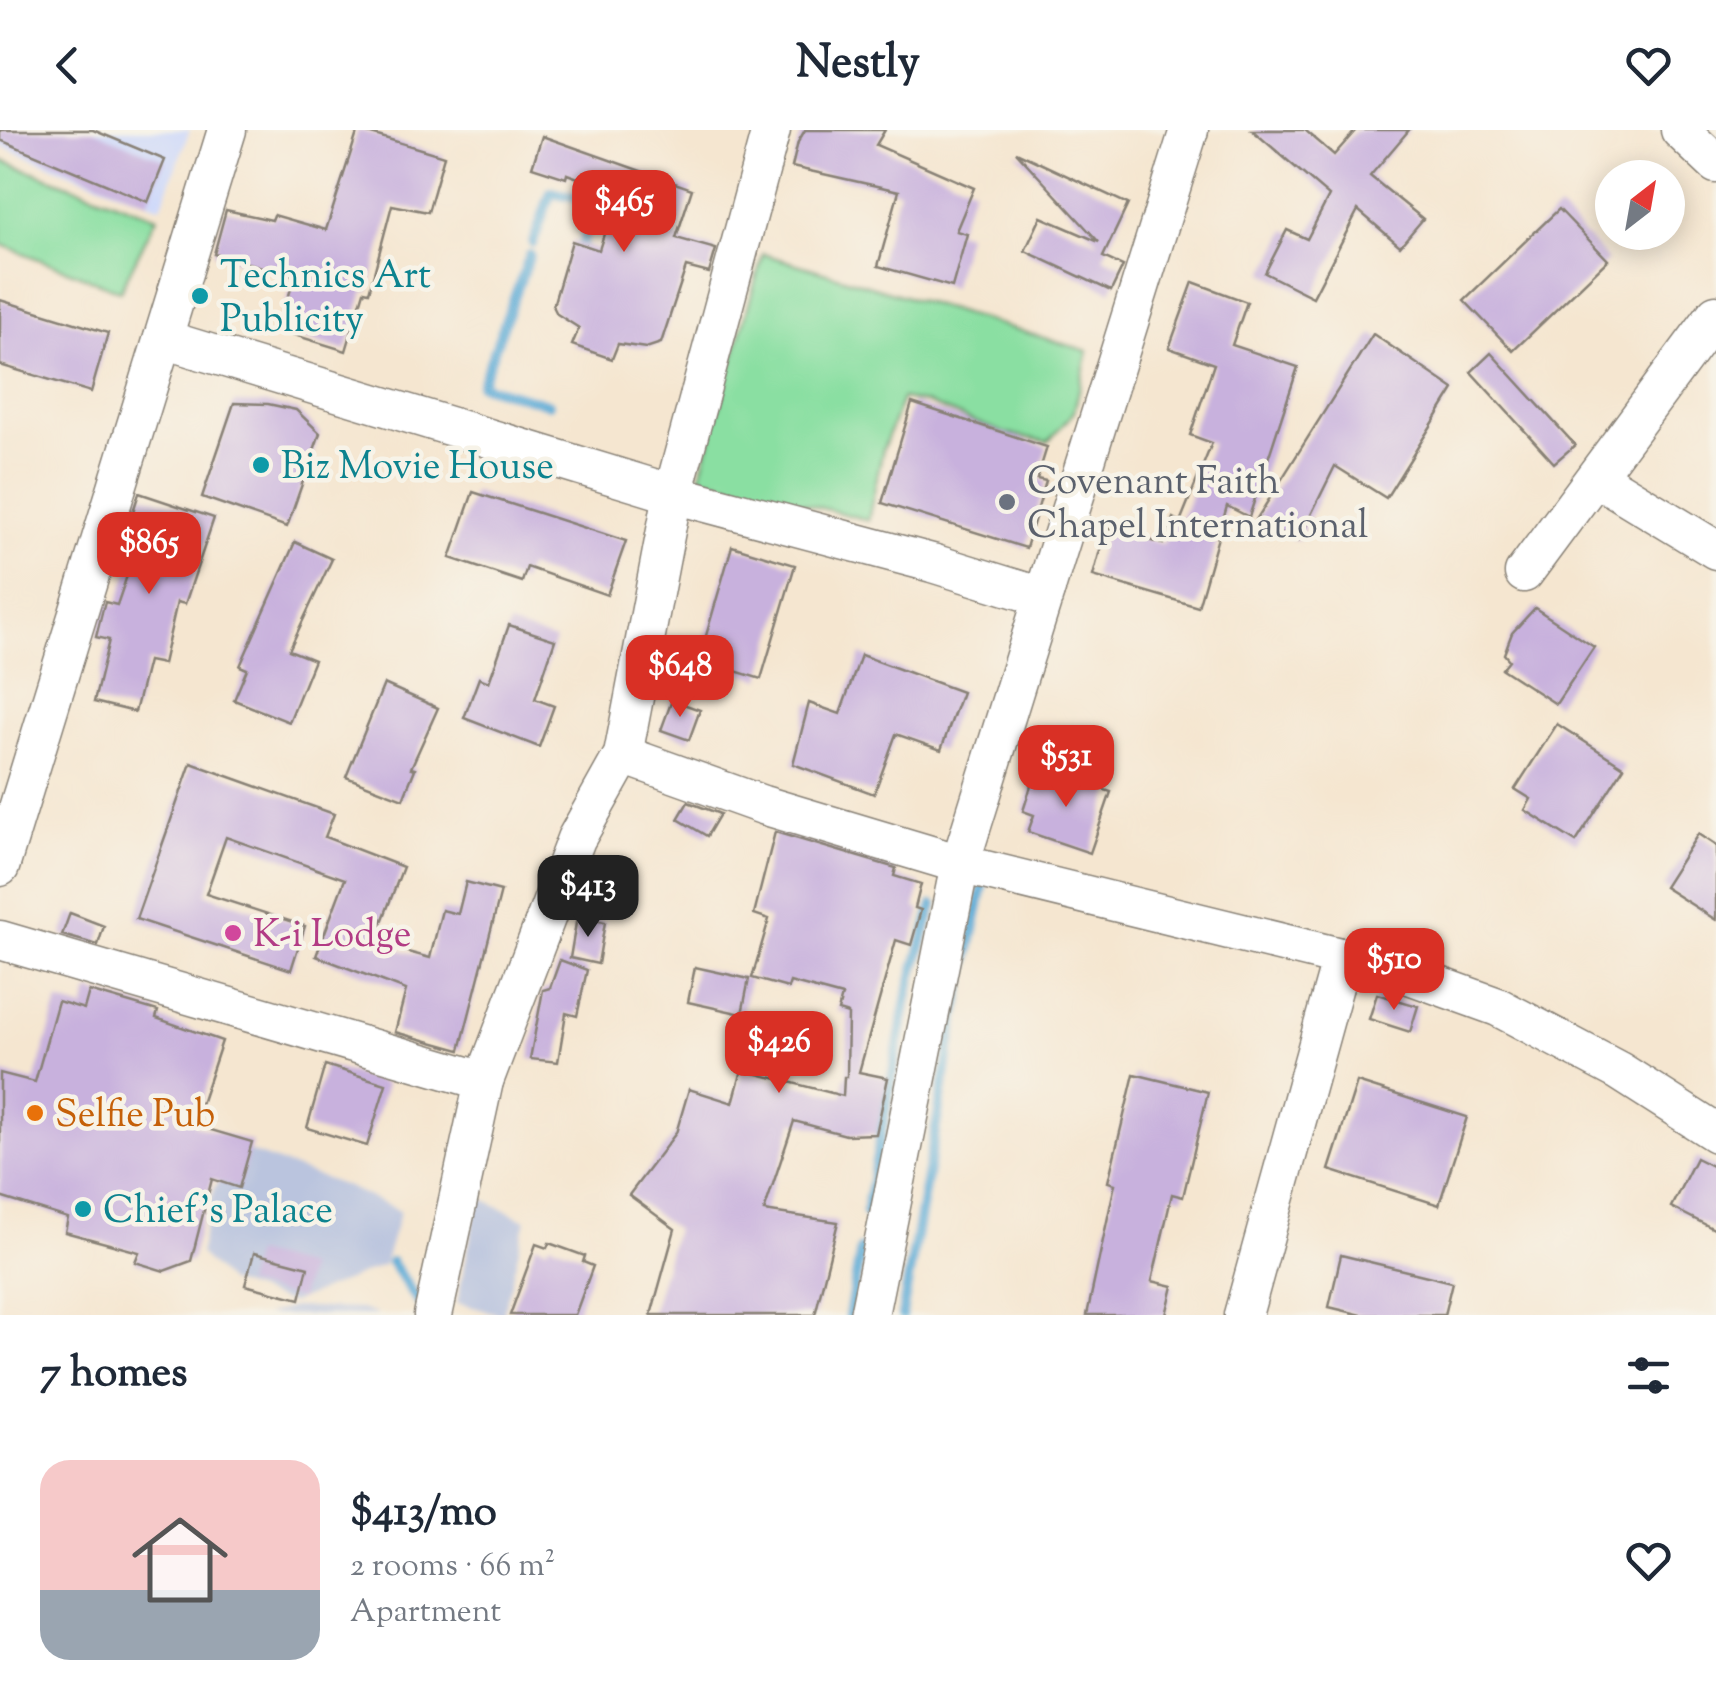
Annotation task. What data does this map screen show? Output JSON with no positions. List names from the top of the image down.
{
  "places": [
    "Technics Art Publicity",
    "Biz Movie House",
    "Covenant Faith Chapel International",
    "K-i Lodge",
    "Selfie Pub",
    "Chief's Palace"
  ],
  "north": "top right",
  "page": {
    "header": "Nestly",
    "price": [
      "$465",
      "$865",
      "$648",
      "$531",
      "$413",
      "$510",
      "$426"
    ],
    "heading": "7 homes",
    "list": [
      {
        "name": "$413/mo",
        "note": "2 rooms · 66 m² · Apartment"
      }
    ]
  }
}
